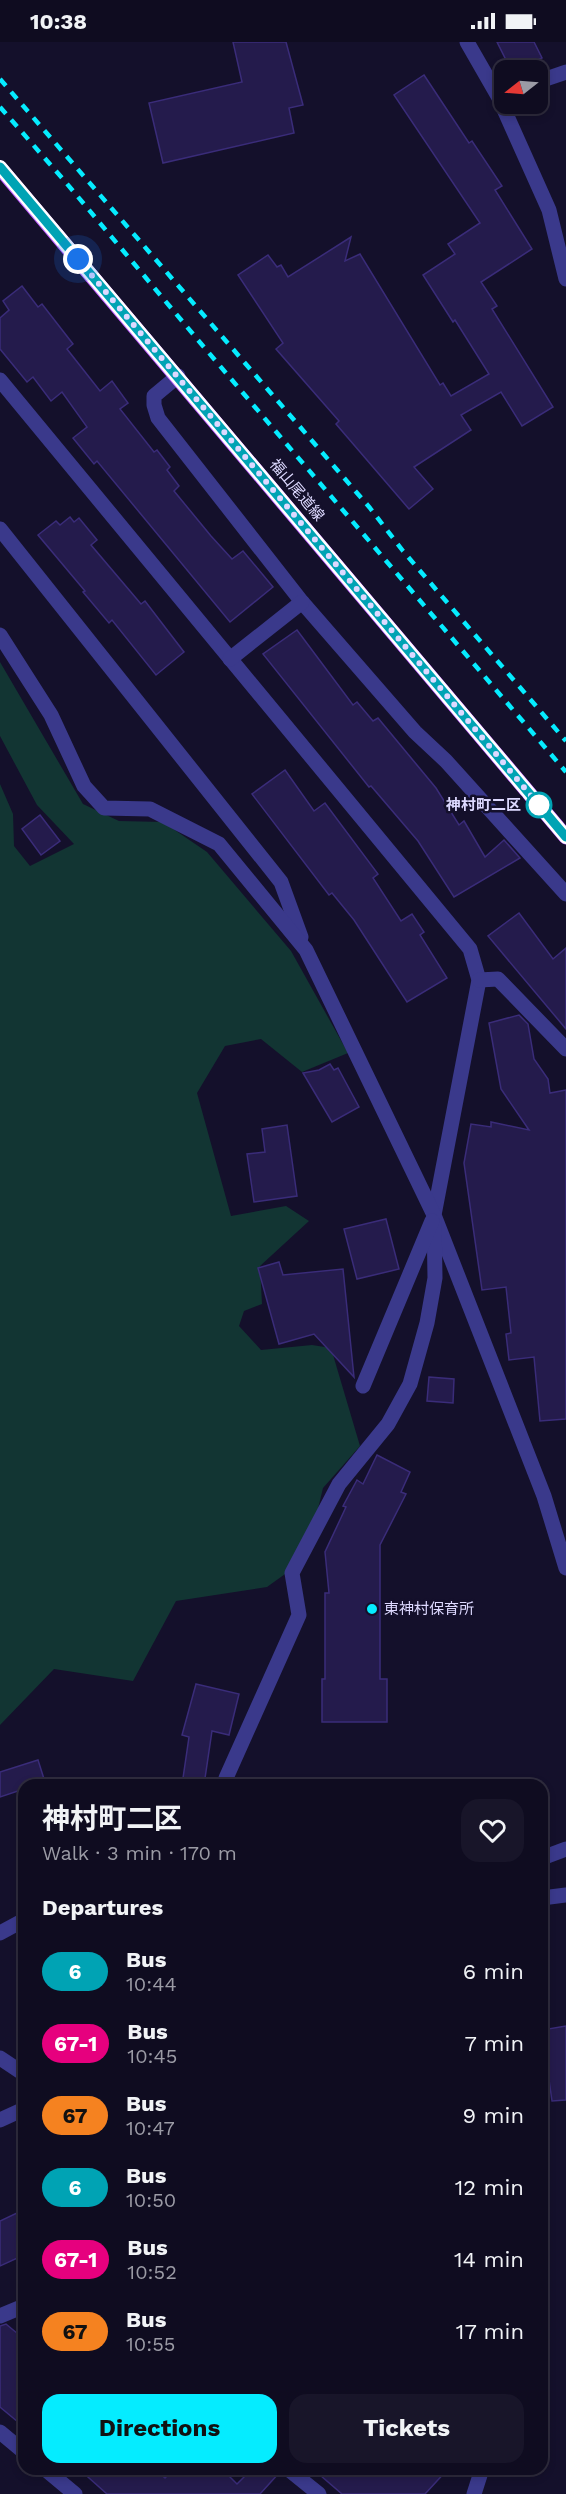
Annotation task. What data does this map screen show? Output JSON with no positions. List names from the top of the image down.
{
  "streets": {
    "main road": ["福山尾道線"]
  },
  "places": ["神村町二区", "東神村保育所"],
  "lines": ["bus line 6"],
  "north": "left",
  "page": {
    "status": "10:38",
    "heading": [
      ["神村町二区", "Walk · 3 min · 170 m"],
      "Departures"
    ],
    "list": [
      {
        "mark": "6",
        "name": "Bus",
        "note": "10:44",
        "value": "6 min"
      },
      {
        "mark": "67-1",
        "name": "Bus",
        "note": "10:45",
        "value": "7 min"
      },
      {
        "mark": "67",
        "name": "Bus",
        "note": "10:47",
        "value": "9 min"
      },
      {
        "mark": "6",
        "name": "Bus",
        "note": "10:50",
        "value": "12 min"
      },
      {
        "mark": "67-1",
        "name": "Bus",
        "note": "10:52",
        "value": "14 min"
      },
      {
        "mark": "67",
        "name": "Bus",
        "note": "10:55",
        "value": "17 min"
      }
    ],
    "buttons": ["Directions", "Tickets"]
  }
}
